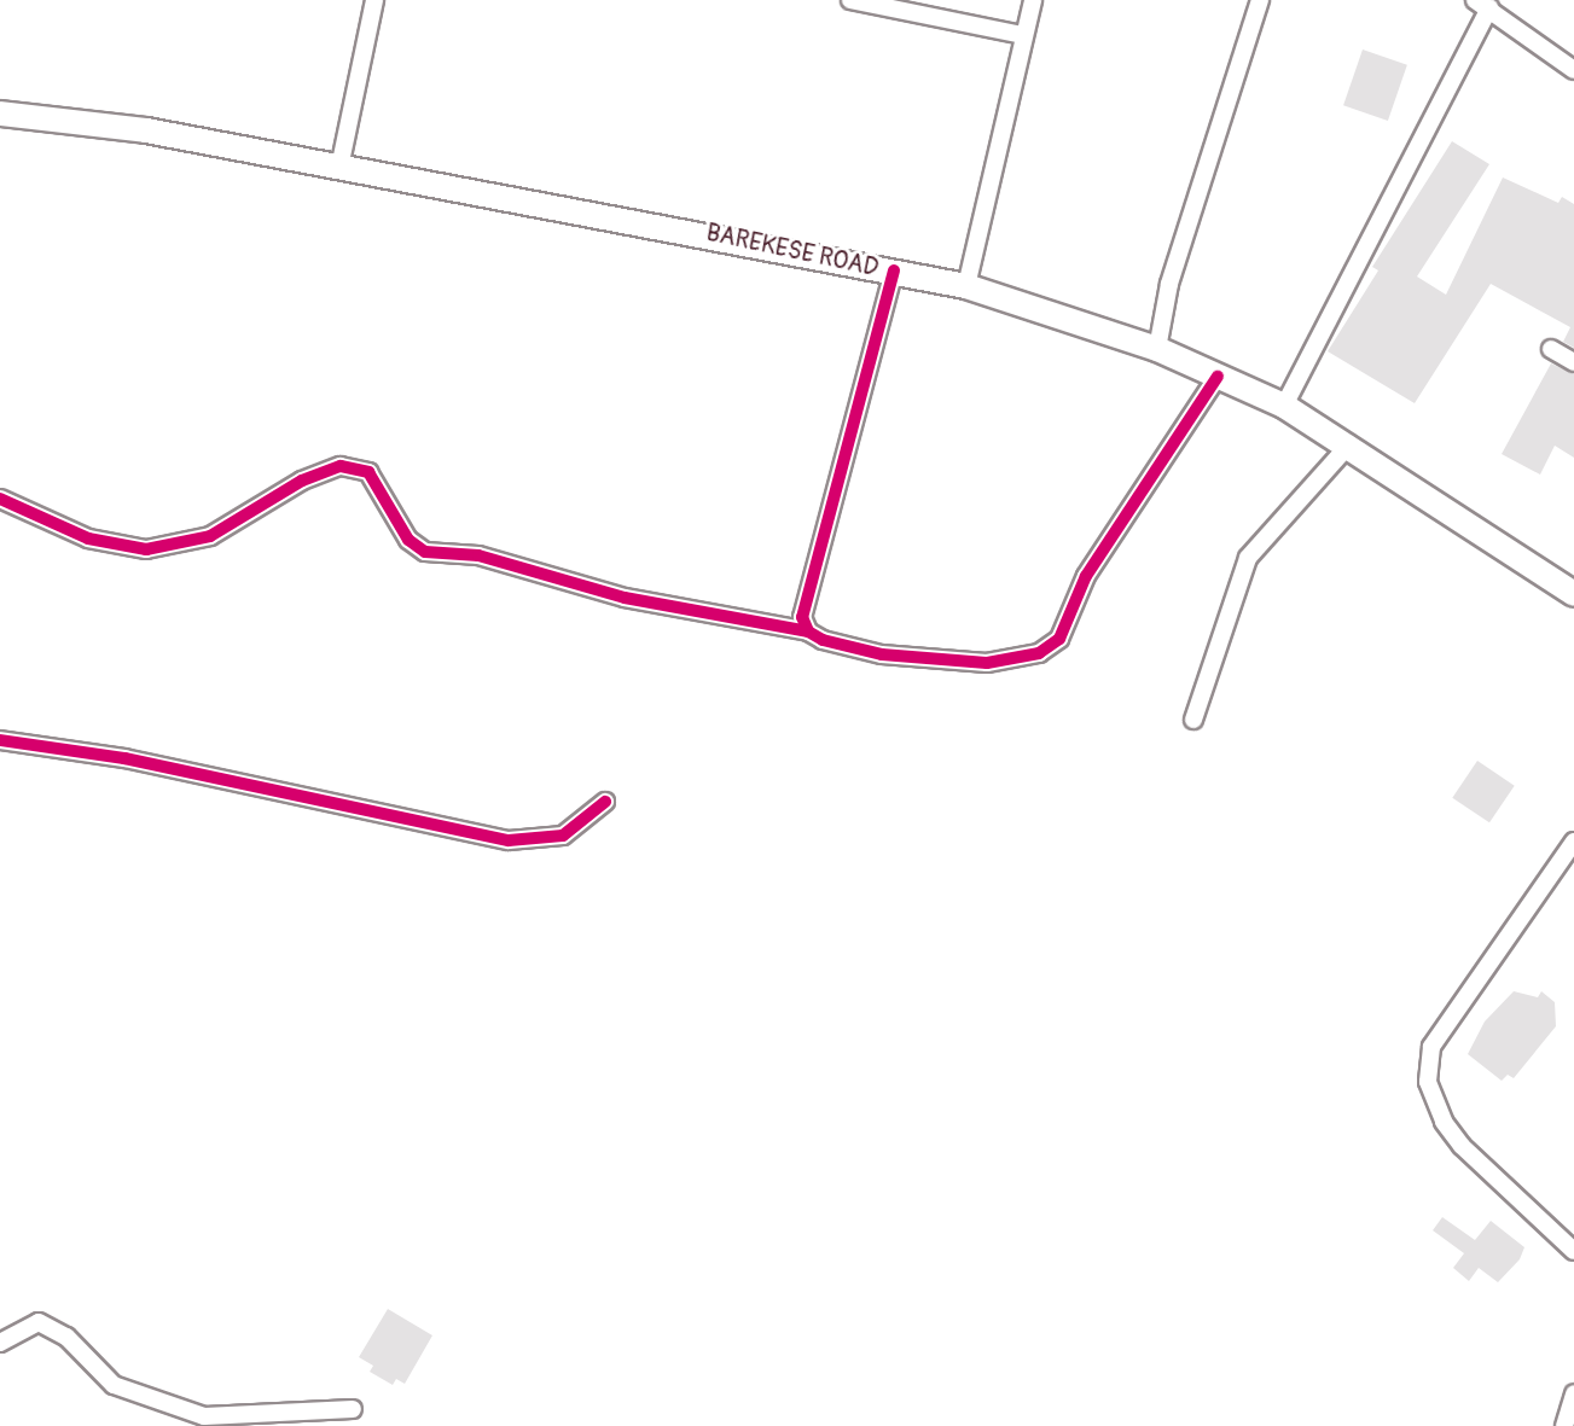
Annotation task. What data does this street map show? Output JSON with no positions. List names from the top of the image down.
{
  "streets": {
    "main road": ["BAREKESE ROAD"]
  }
}
